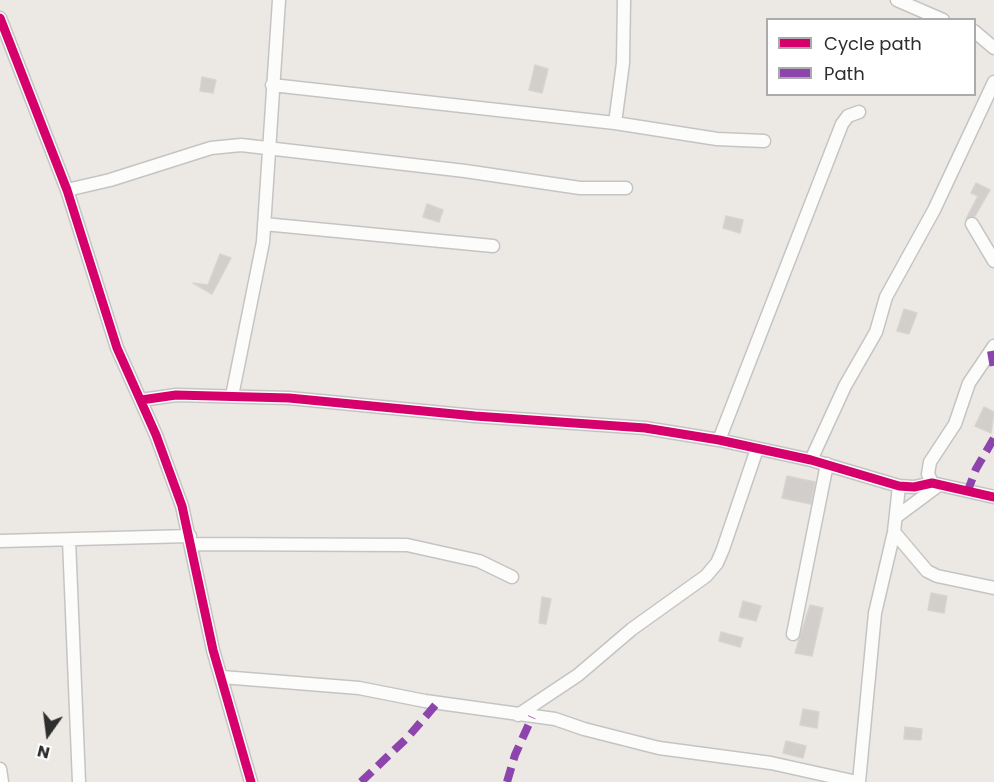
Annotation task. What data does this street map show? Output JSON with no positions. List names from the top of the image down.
{
  "legend": ["Cycle path", "Path"],
  "north": "bottom"
}
